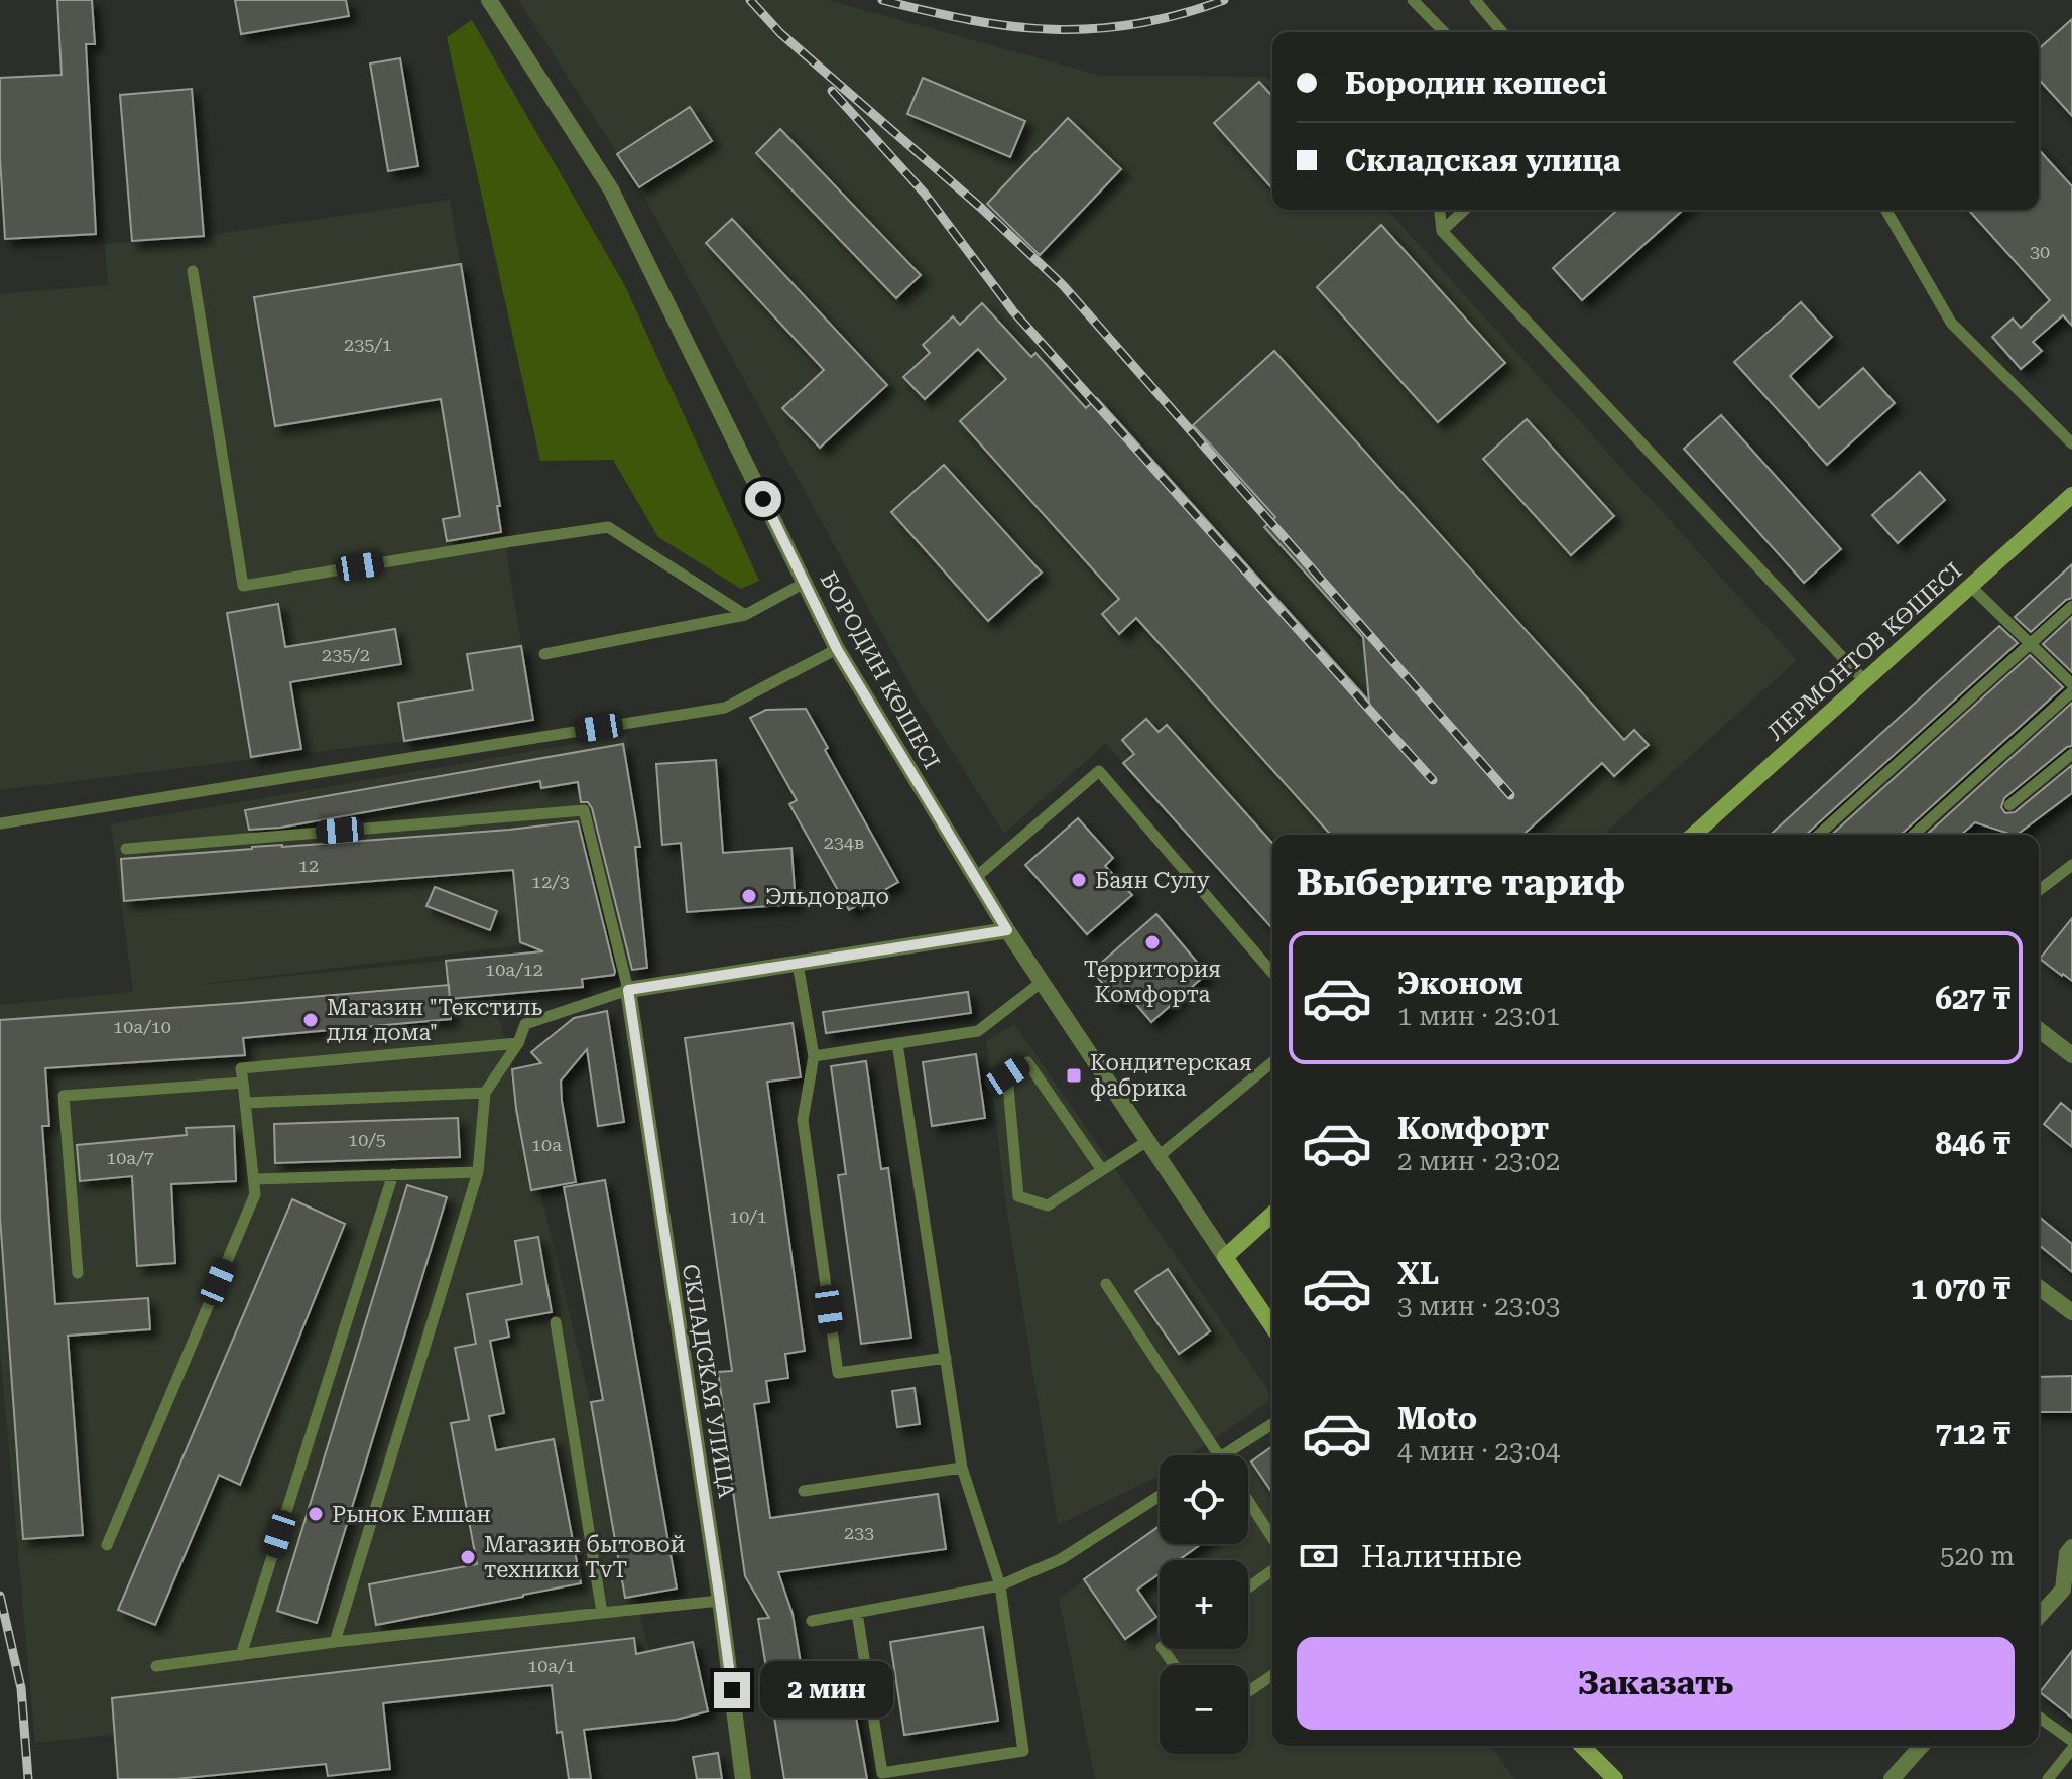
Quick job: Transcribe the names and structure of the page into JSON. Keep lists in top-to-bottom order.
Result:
{
  "streets": {
    "street": ["ЛЕРМОНТОВ КӨШЕСІ", "БОРОДИН КӨШЕСІ", "СКЛАДСКАЯ УЛИЦА"]
  },
  "places": {
    "other": [
      "Баян Сулу",
      "Эльдорадо",
      "Территория Комфорта",
      "Магазин \"Текстиль для дома\"",
      "Рынок Емшан",
      "Магазин бытовой техники TvT"
    ],
    "transit": ["Кондитерская фабрика"]
  },
  "house_numbers": [
    "30",
    "235/1",
    "235/2",
    "234в",
    "12",
    "12/3",
    "10а/12",
    "10а/10",
    "10/5",
    "10а",
    "10а/7",
    "10/1",
    "233",
    "10а/1"
  ],
  "page": {
    "banner": ["Бородин көшесі", "Складская улица"],
    "heading": "Выберите тариф",
    "list": [
      {
        "name": "Эконом",
        "note": "1 мин · 23:01",
        "value": "627 ₸"
      },
      {
        "name": "Комфорт",
        "note": "2 мин · 23:02",
        "value": "846 ₸"
      },
      {
        "name": "XL",
        "note": "3 мин · 23:03",
        "value": "1 070 ₸"
      },
      {
        "name": "Moto",
        "note": "4 мин · 23:04",
        "value": "712 ₸"
      }
    ],
    "map_buttons": ["+", "−"],
    "pay": ["Наличные", "520 m"],
    "buttons": "Заказать",
    "bubble": "2 мин"
  }
}
